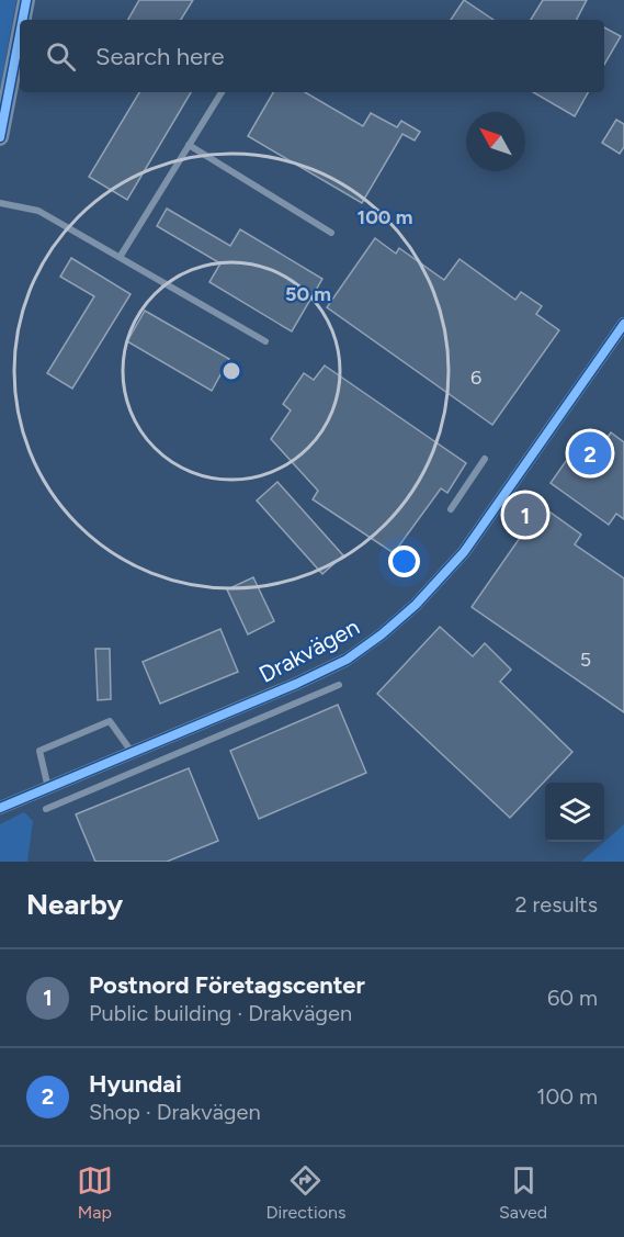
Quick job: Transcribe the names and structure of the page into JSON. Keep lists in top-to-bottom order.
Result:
{
  "streets": {
    "street": ["Drakvägen"]
  },
  "house_numbers": ["6", "5"],
  "north": "top left",
  "page": {
    "search": "Search here",
    "pins": ["2", "1"],
    "heading": ["Nearby", "2 results"],
    "list": [
      {
        "mark": "1",
        "name": "Postnord Företagscenter",
        "note": "Public building · Drakvägen",
        "value": "60 m"
      },
      {
        "mark": "2",
        "name": "Hyundai",
        "note": "Shop · Drakvägen",
        "value": "100 m"
      }
    ],
    "nav": ["Map", "Directions", "Saved"]
  },
  "rings": ["100 m", "50 m"]
}
